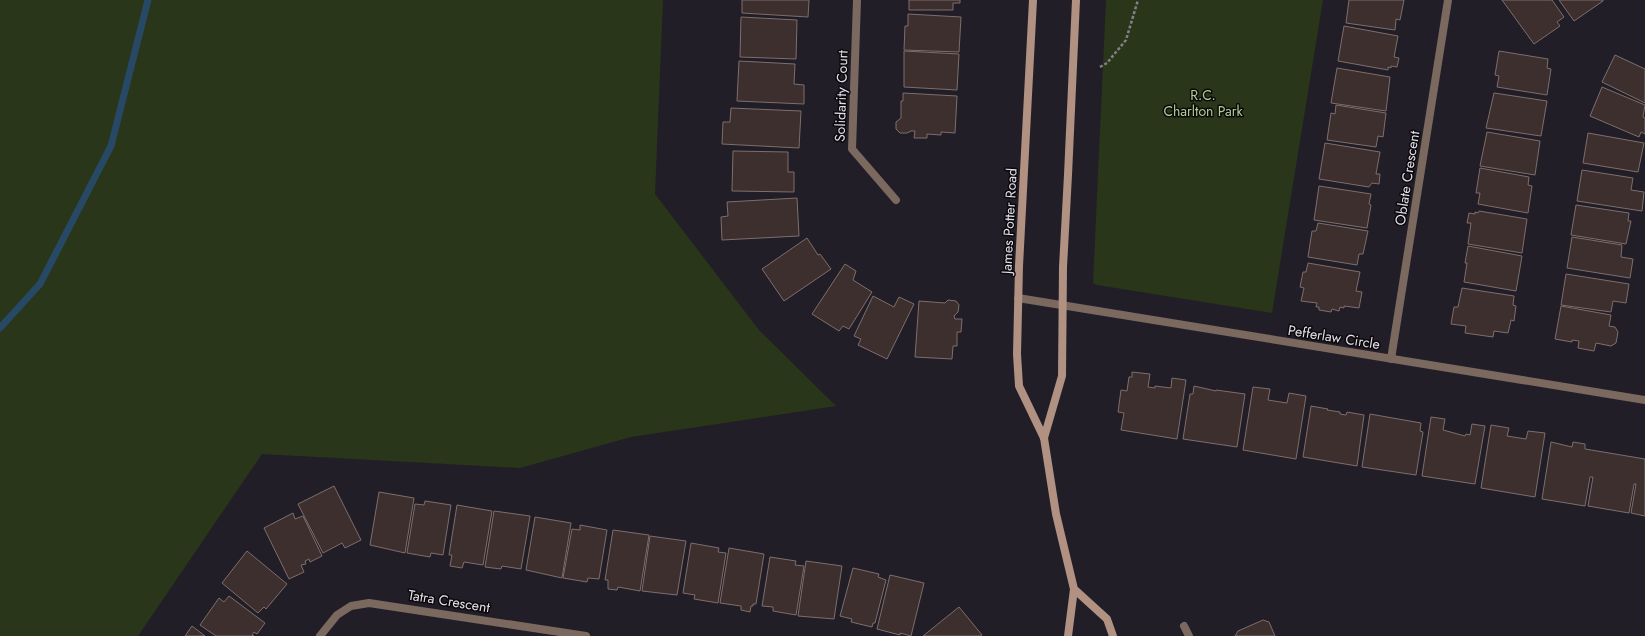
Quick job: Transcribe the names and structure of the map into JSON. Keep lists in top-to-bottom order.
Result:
{
  "streets": {
    "main road": ["James Potter Road"],
    "street": [
      "Solidarity Court",
      "Oblate Crescent",
      "Pefferlaw Circle",
      "Tatra Crescent"
    ]
  },
  "crossings": [
    ["Oblate Crescent", "Pefferlaw Circle"],
    ["James Potter Road", "Pefferlaw Circle"]
  ],
  "parks": ["R.C. Charlton Park"]
}
